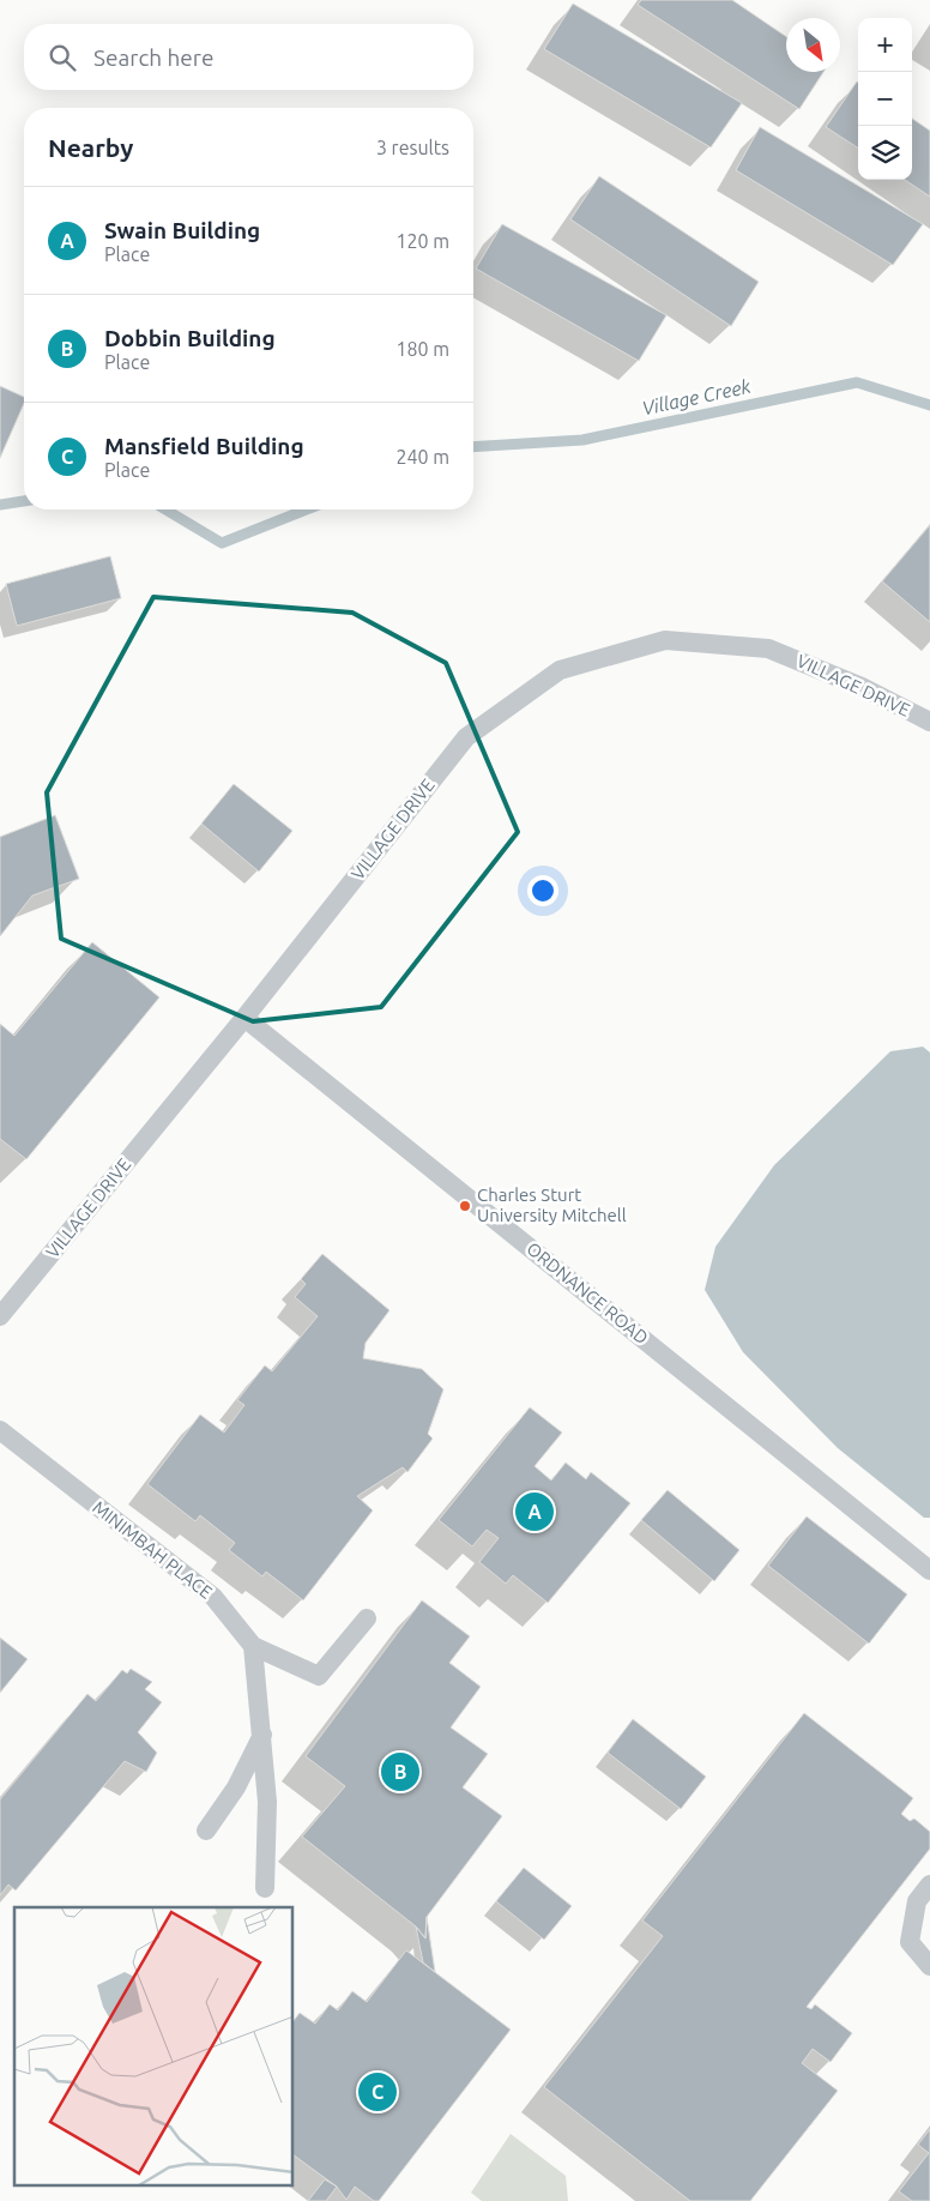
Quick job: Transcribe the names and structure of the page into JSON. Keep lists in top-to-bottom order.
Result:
{
  "streets": {
    "lane": ["VILLAGE DRIVE", "ORDNANCE ROAD", "MINIMBAH PLACE"]
  },
  "crossings": [
    ["VILLAGE DRIVE", "ORDNANCE ROAD"]
  ],
  "water": ["Village Creek"],
  "places": ["Charles Sturt University Mitchell"],
  "north": "bottom right",
  "page": {
    "map_buttons": ["+", "−"],
    "search": "Search here",
    "heading": ["Nearby", "3 results"],
    "list": [
      {
        "mark": "A",
        "name": "Swain Building",
        "note": "Place",
        "value": "120 m"
      },
      {
        "mark": "B",
        "name": "Dobbin Building",
        "note": "Place",
        "value": "180 m"
      },
      {
        "mark": "C",
        "name": "Mansfield Building",
        "note": "Place",
        "value": "240 m"
      }
    ],
    "pins": ["A", "B", "C"]
  }
}
